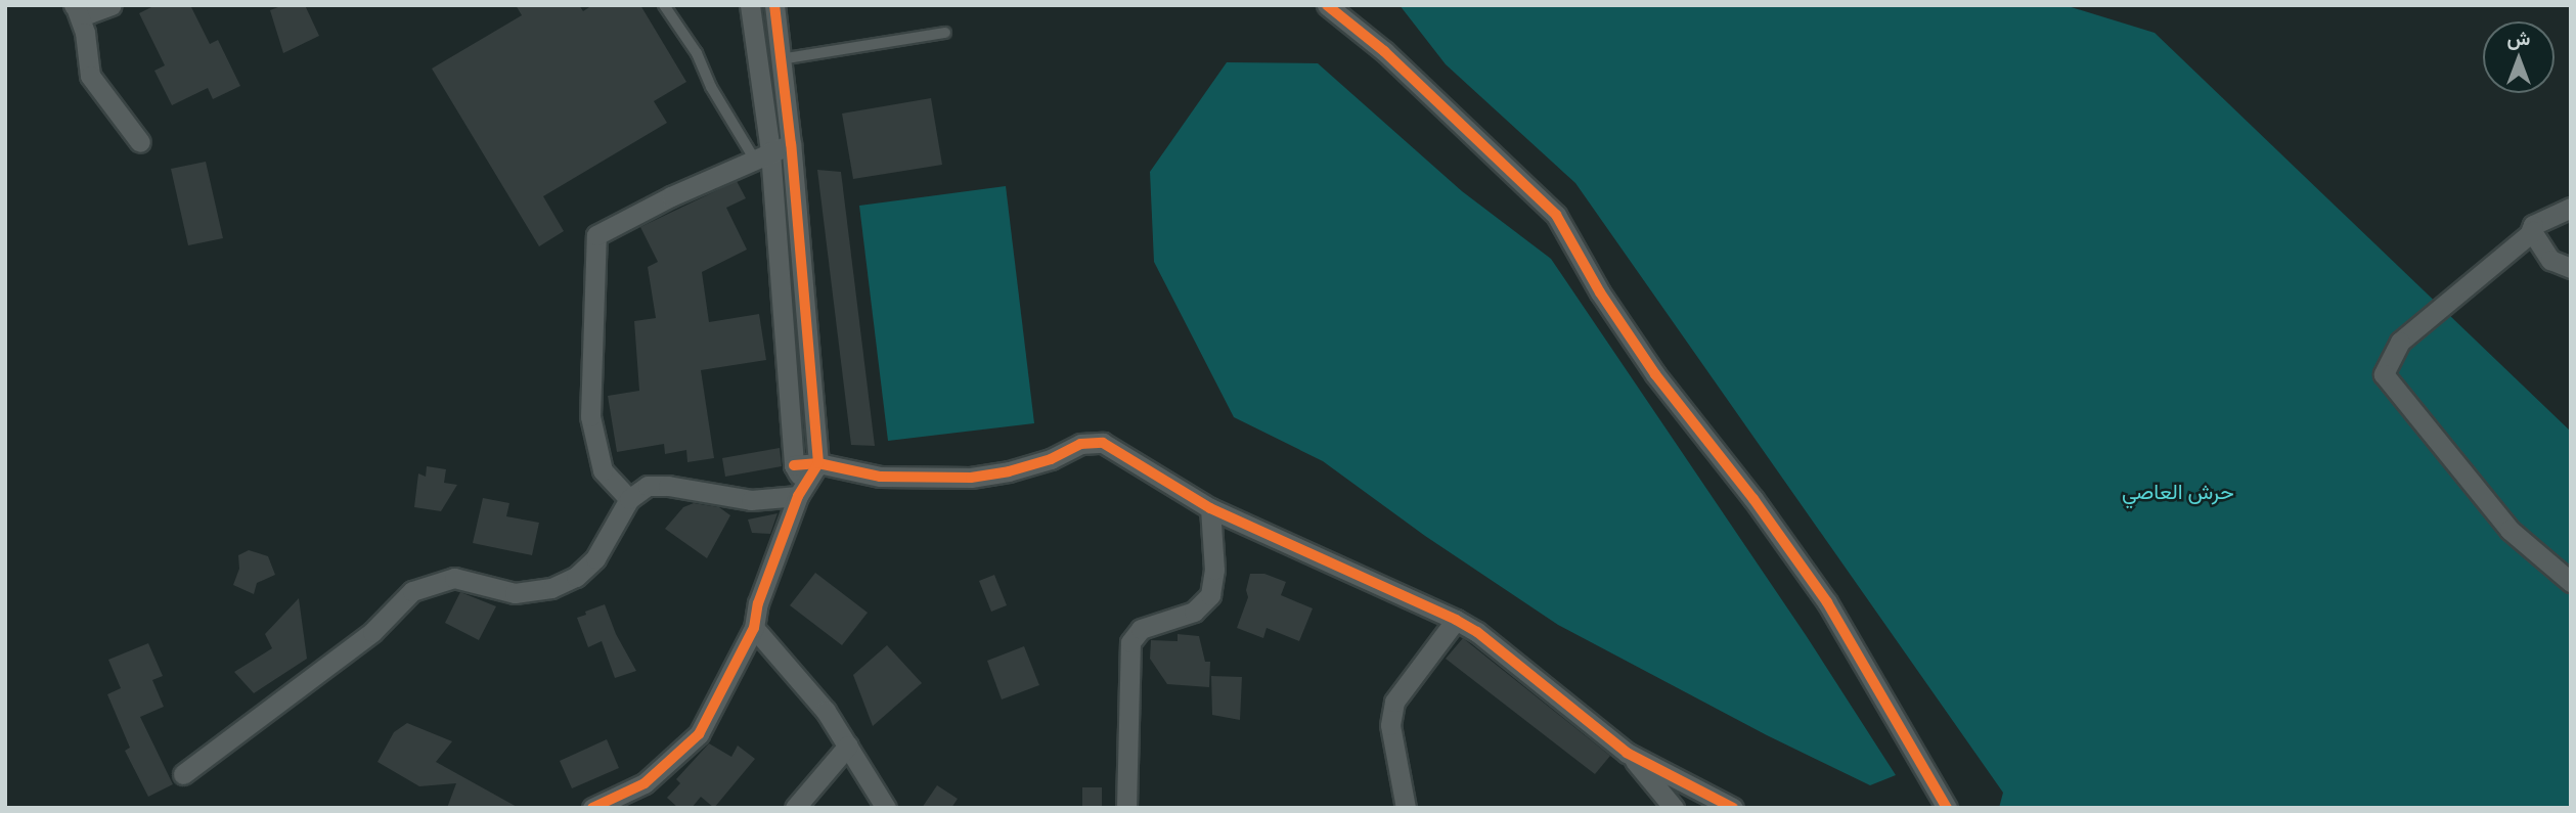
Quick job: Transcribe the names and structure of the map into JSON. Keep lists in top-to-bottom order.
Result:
{
  "parks": ["حرش العاصي"],
  "north": "top"
}
